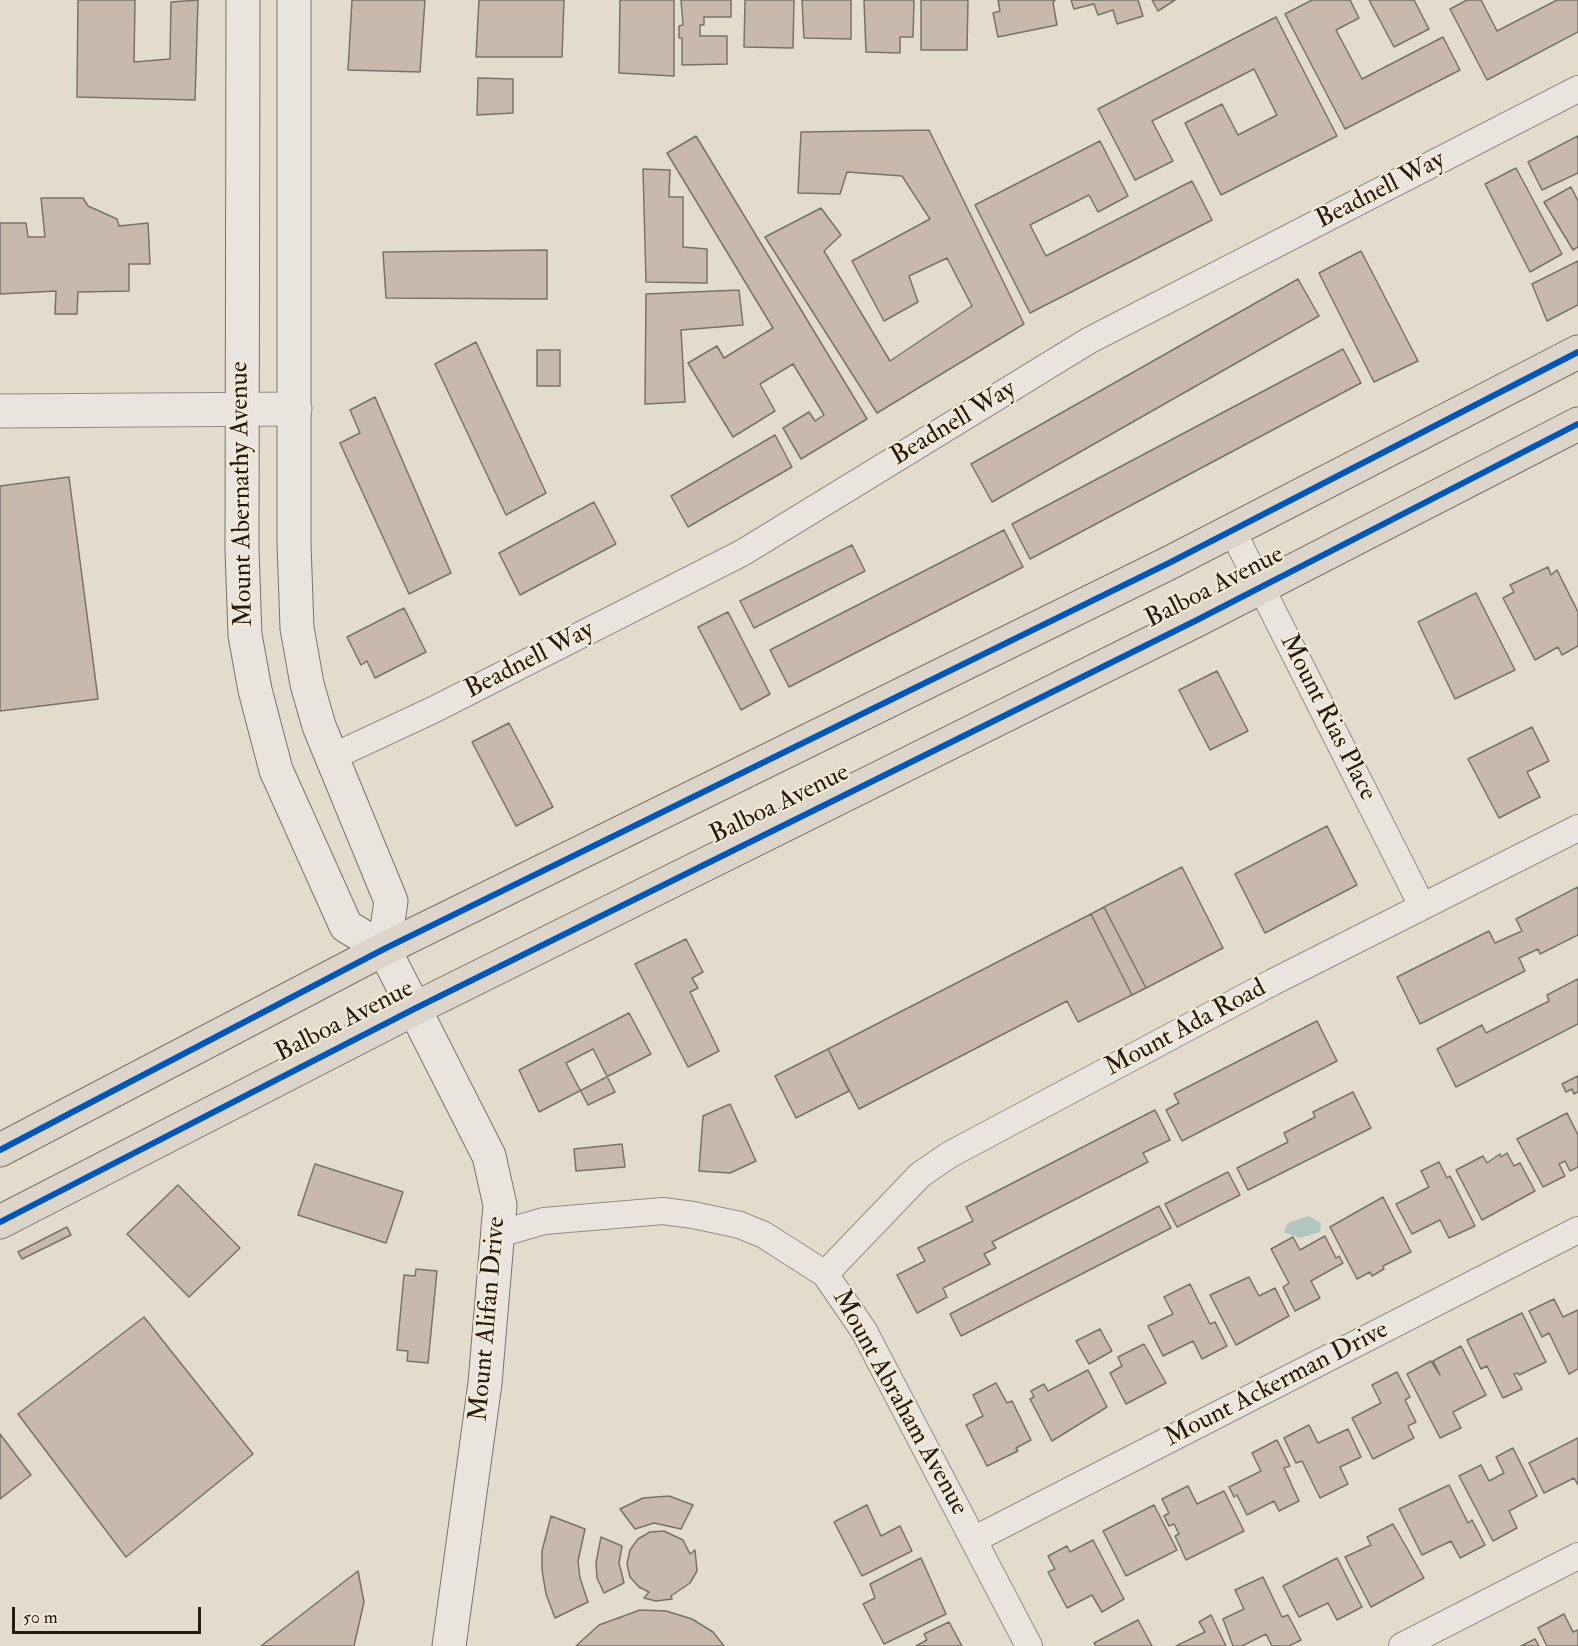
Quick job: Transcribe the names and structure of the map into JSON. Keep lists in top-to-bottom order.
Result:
{
  "streets": {
    "main road": ["Mount Abernathy Avenue", "Balboa Avenue", "Mount Alifan Drive"],
    "street": [
      "Beadnell Way",
      "Mount Rias Place",
      "Mount Ada Road",
      "Mount Ackerman Drive",
      "Mount Abraham Avenue"
    ]
  },
  "crossings": [
    ["Beadnell Way", "Mount Abernathy Avenue"],
    ["Mount Abernathy Avenue", "Balboa Avenue"],
    ["Balboa Avenue", "Mount Rias Place"],
    ["Balboa Avenue", "Mount Alifan Drive"],
    ["Mount Rias Place", "Mount Ada Road"],
    ["Mount Ada Road", "Mount Abraham Avenue"],
    ["Mount Alifan Drive", "Mount Abraham Avenue"],
    ["Mount Ackerman Drive", "Mount Abraham Avenue"]
  ],
  "scale_bar": "50 m"
}
